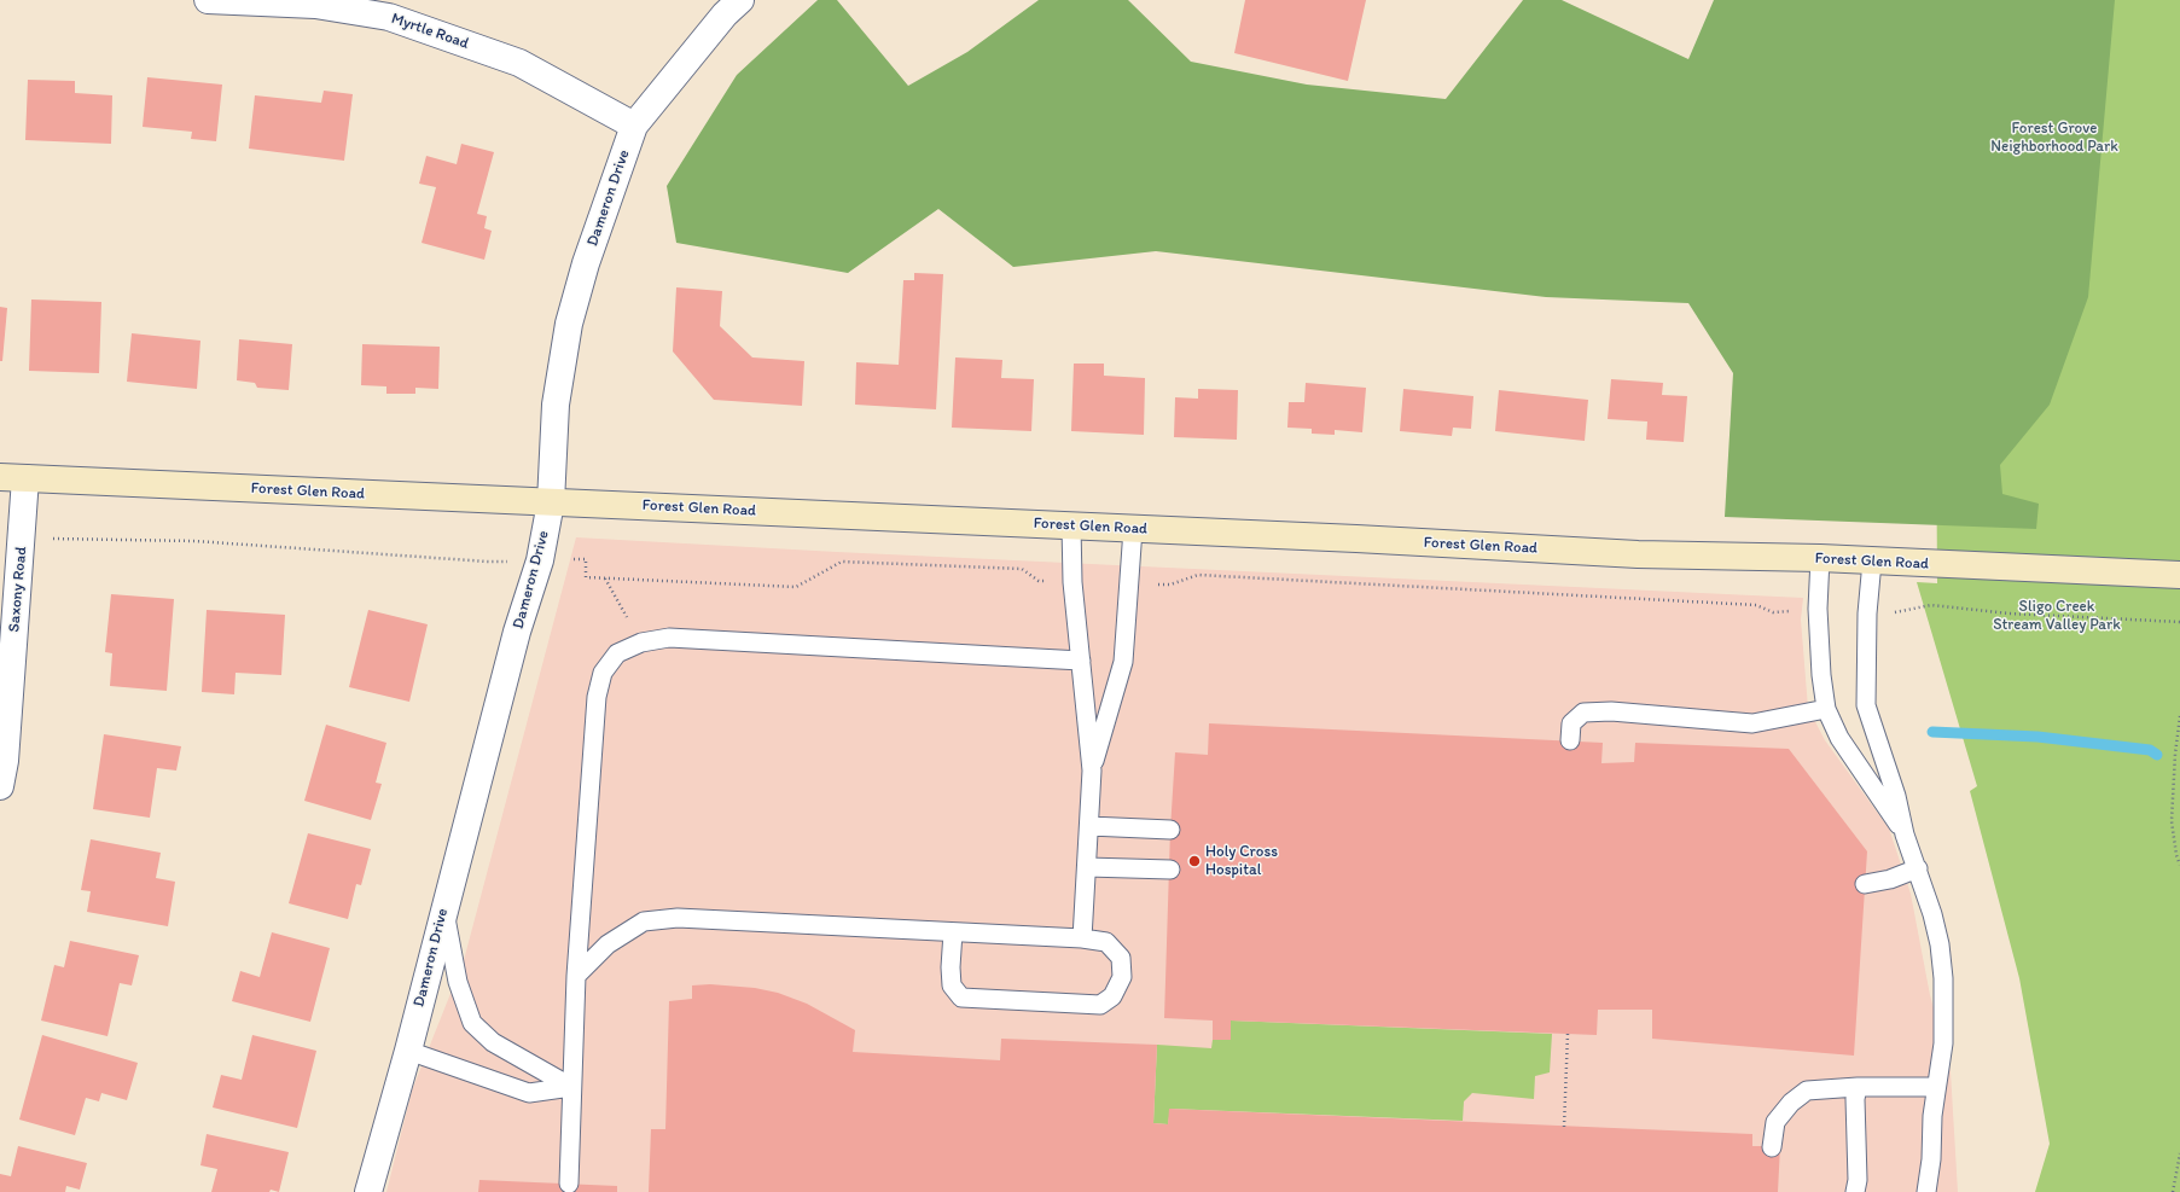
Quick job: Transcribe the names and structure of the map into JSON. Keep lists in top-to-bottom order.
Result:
{
  "streets": {
    "street": [
      "Myrtle Road",
      "Dameron Drive",
      "Forest Glen Road",
      "Saxony Road"
    ]
  },
  "crossings": [
    ["Myrtle Road", "Dameron Drive"],
    ["Dameron Drive", "Forest Glen Road"],
    ["Forest Glen Road", "Saxony Road"]
  ],
  "parks": ["Forest Grove Neighborhood Park", "Sligo Creek Stream Valley Park"],
  "places": ["Holy Cross Hospital"]
}
